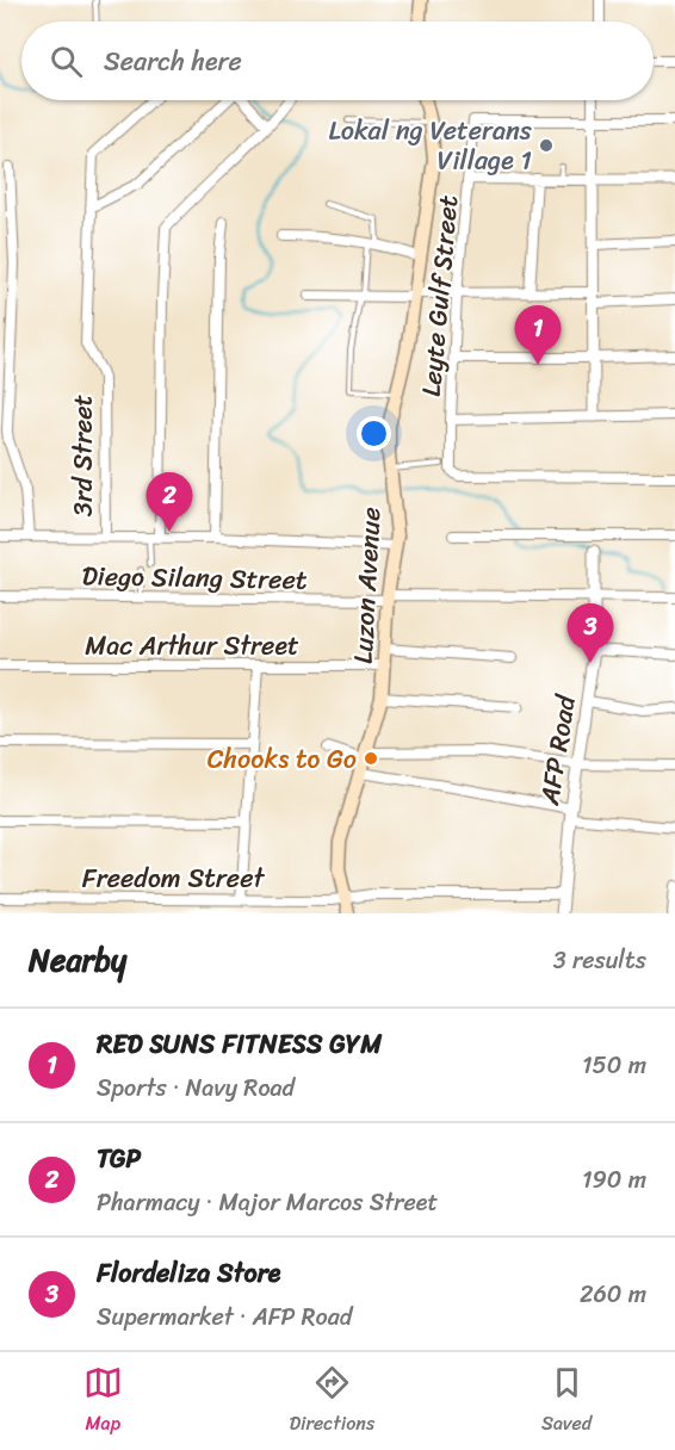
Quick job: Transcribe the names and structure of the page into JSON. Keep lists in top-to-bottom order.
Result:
{
  "streets": {
    "main road": ["Luzon Avenue"],
    "street": [
      "Leyte Gulf Street",
      "3rd Street",
      "Diego Silang Street",
      "Mac Arthur Street",
      "AFP Road",
      "Freedom Street"
    ]
  },
  "crossings": [
    ["Diego Silang Street", "Luzon Avenue"],
    ["Diego Silang Street", "AFP Road"],
    ["Luzon Avenue", "Mac Arthur Street"],
    ["Luzon Avenue", "Freedom Street"],
    ["AFP Road", "Freedom Street"]
  ],
  "places": ["Lokal ng Veterans Village 1", "Chooks to Go"],
  "page": {
    "search": "Search here",
    "pins": ["1", "2", "3"],
    "heading": ["Nearby", "3 results"],
    "list": [
      {
        "mark": "1",
        "name": "RED SUNS FITNESS GYM",
        "note": "Sports · Navy Road",
        "value": "150 m"
      },
      {
        "mark": "2",
        "name": "TGP",
        "note": "Pharmacy · Major Marcos Street",
        "value": "190 m"
      },
      {
        "mark": "3",
        "name": "Flordeliza Store",
        "note": "Supermarket · AFP Road",
        "value": "260 m"
      }
    ],
    "nav": ["Map", "Directions", "Saved"]
  }
}
